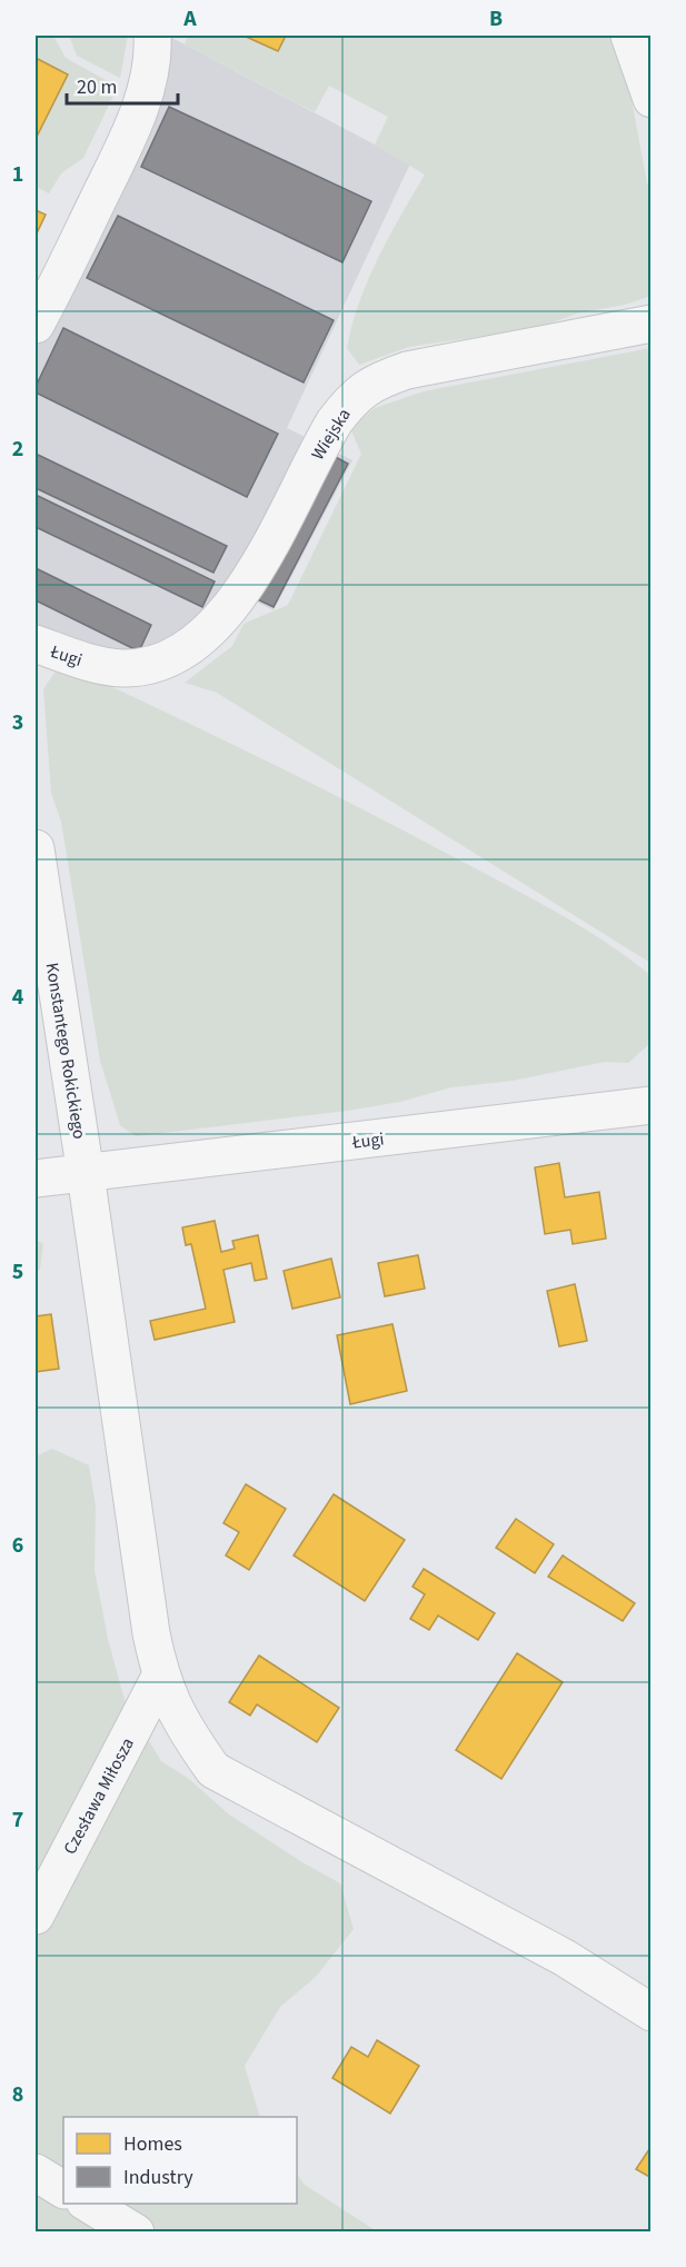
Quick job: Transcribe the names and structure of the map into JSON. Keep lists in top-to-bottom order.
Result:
{
  "streets": {
    "street": [
      "Wiejska",
      "Ługi",
      "Konstantego Rokickiego",
      "Czesława Miłosza"
    ]
  },
  "crossings": [
    ["Wiejska", "Ługi"],
    ["Ługi", "Konstantego Rokickiego"],
    ["Konstantego Rokickiego", "Czesława Miłosza"]
  ],
  "legend": ["Homes", "Industry"],
  "scale_bar": "20 m",
  "grid": {
    "columns": ["A", "B"],
    "rows": [
      "1",
      "2",
      "3",
      "4",
      "5",
      "6",
      "7",
      "8"
    ]
  }
}
